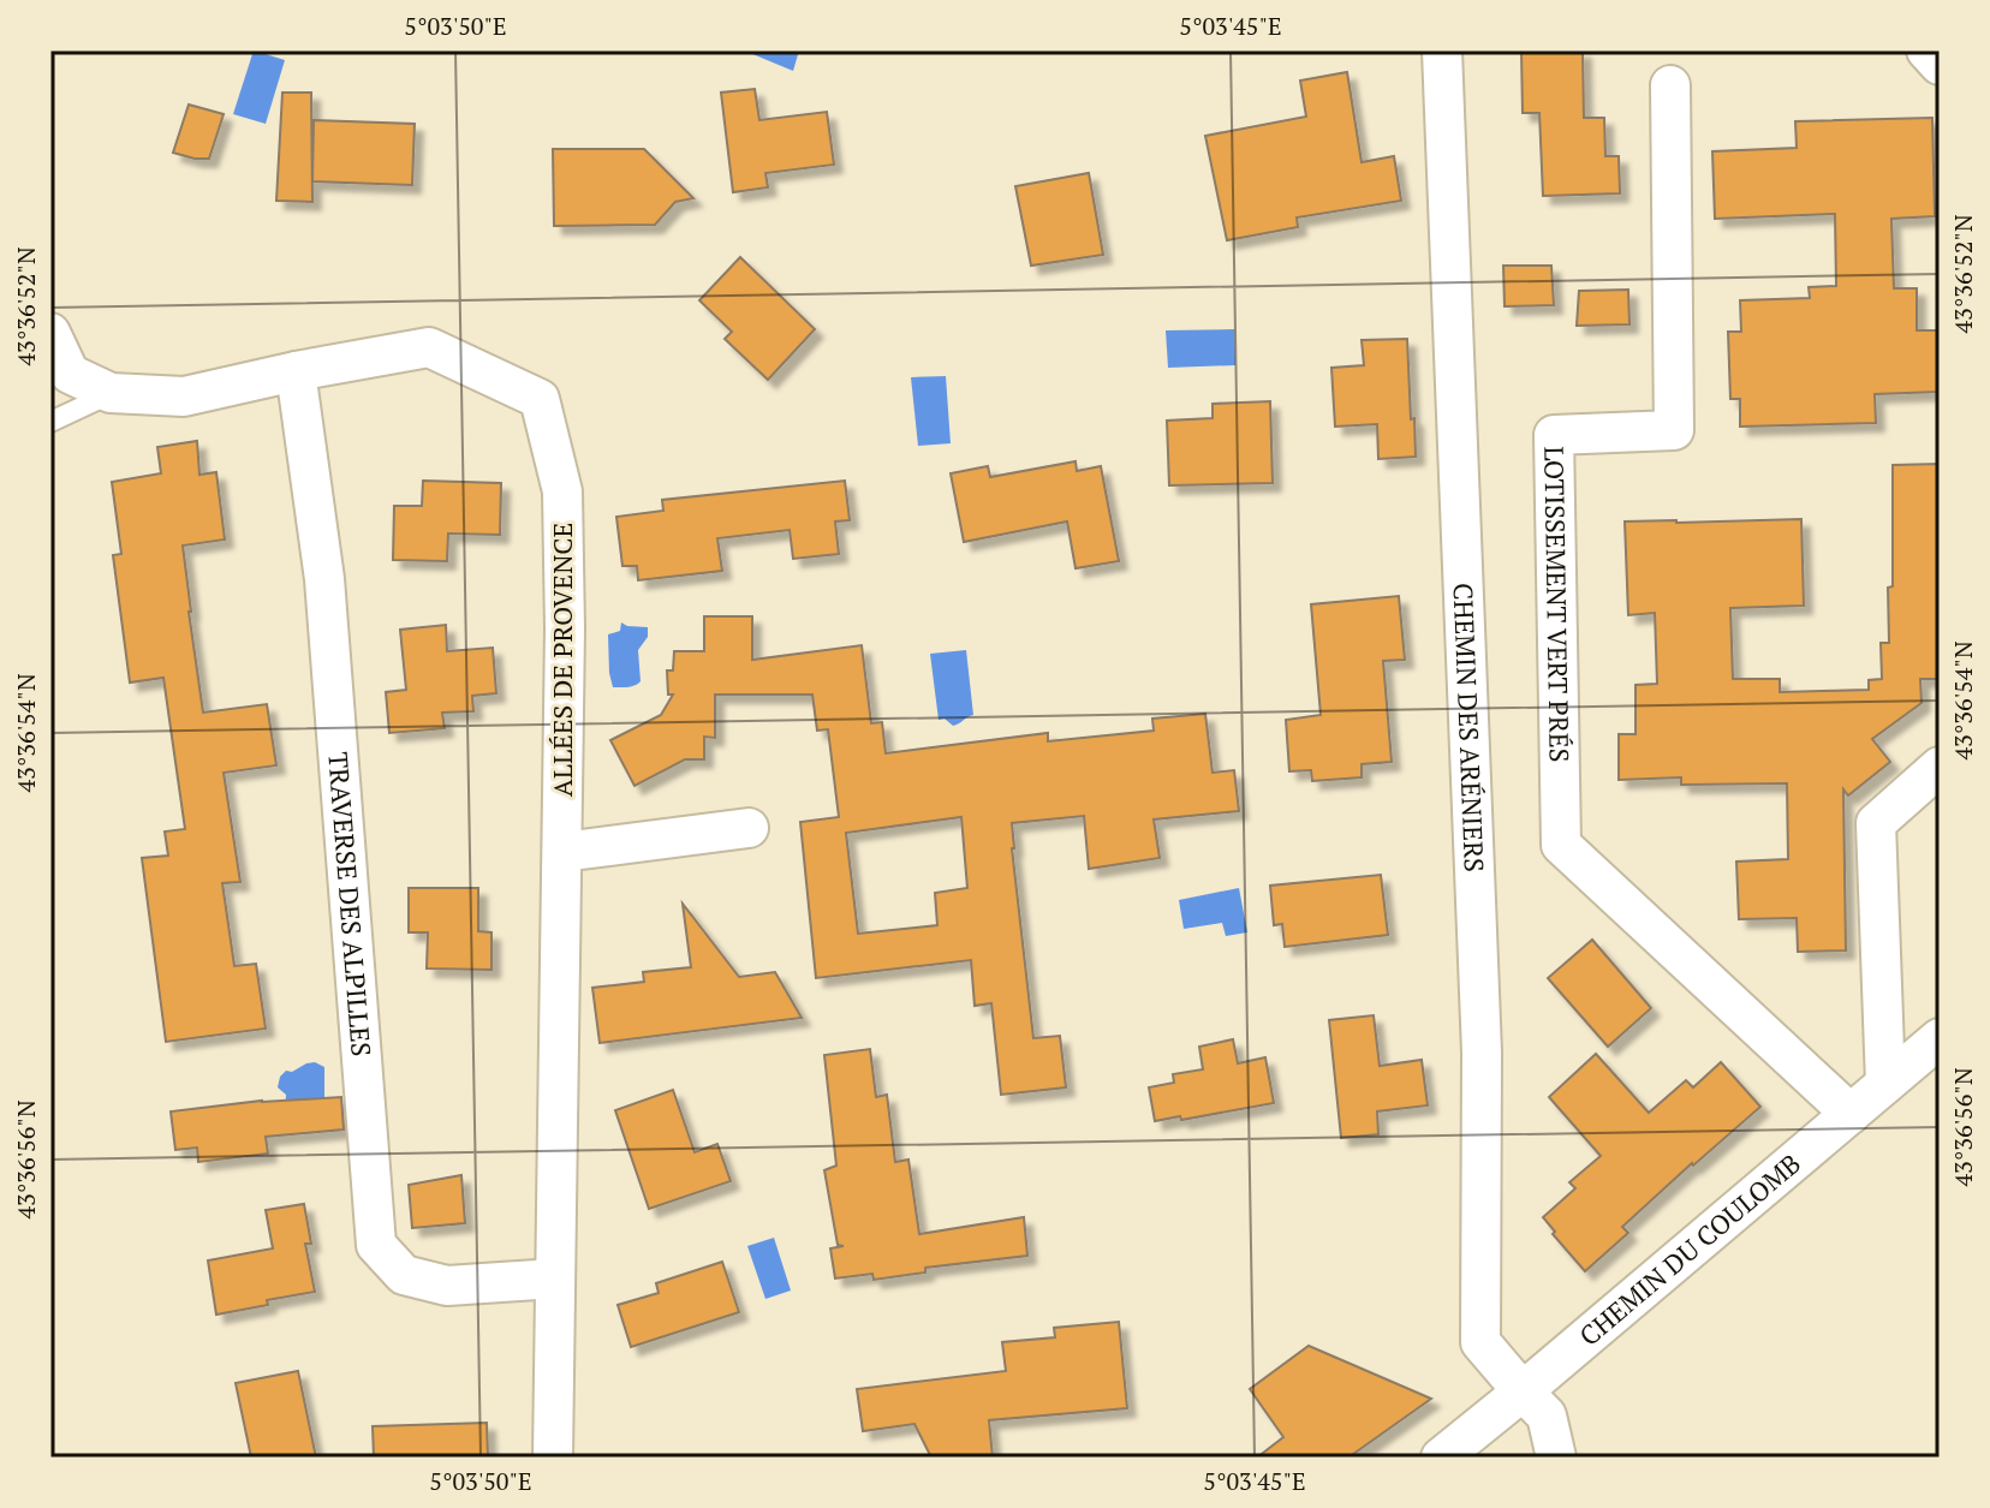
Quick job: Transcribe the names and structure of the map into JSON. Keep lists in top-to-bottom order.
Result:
{
  "streets": {
    "street": [
      "LOTISSEMENT VERT PRÉS",
      "ALLÉES DE PROVENCE",
      "CHEMIN DES ARÉNIERS",
      "TRAVERSE DES ALPILLES",
      "CHEMIN DU COULOMB"
    ]
  },
  "crossings": [
    ["LOTISSEMENT VERT PRÉS", "CHEMIN DU COULOMB"],
    ["ALLÉES DE PROVENCE", "TRAVERSE DES ALPILLES"],
    ["CHEMIN DES ARÉNIERS", "CHEMIN DU COULOMB"]
  ],
  "coordinates": [
    "5°03'50\"E",
    "5°03'45\"E",
    "43°36'52\"N",
    "43°36'54\"N",
    "43°36'56\"N"
  ]
}
